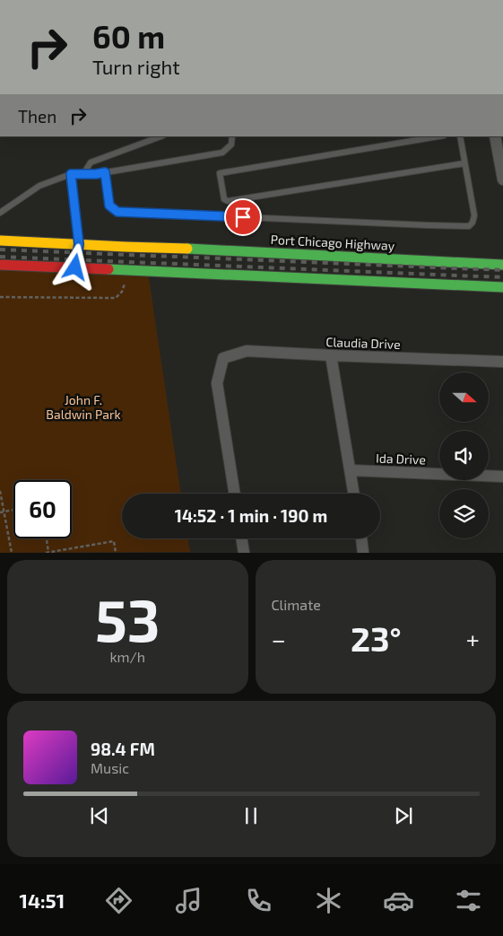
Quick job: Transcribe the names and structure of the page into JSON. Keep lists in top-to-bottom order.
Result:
{
  "streets": {
    "main road": ["Port Chicago Highway"],
    "street": ["Claudia Drive", "Ida Drive"]
  },
  "parks": ["John F. Baldwin Park"],
  "north": "right",
  "page": {
    "turn": ["60 m", "Turn right"],
    "then": "Then",
    "limit": "60",
    "trip": "14:52 · 1 min · 190 m",
    "tile": [
      ["53", "km/h"],
      "Climate"
    ],
    "heat": ["−", "23°", "+"],
    "song": ["98.4 FM", "Music"],
    "tabs": "14:51"
  }
}
